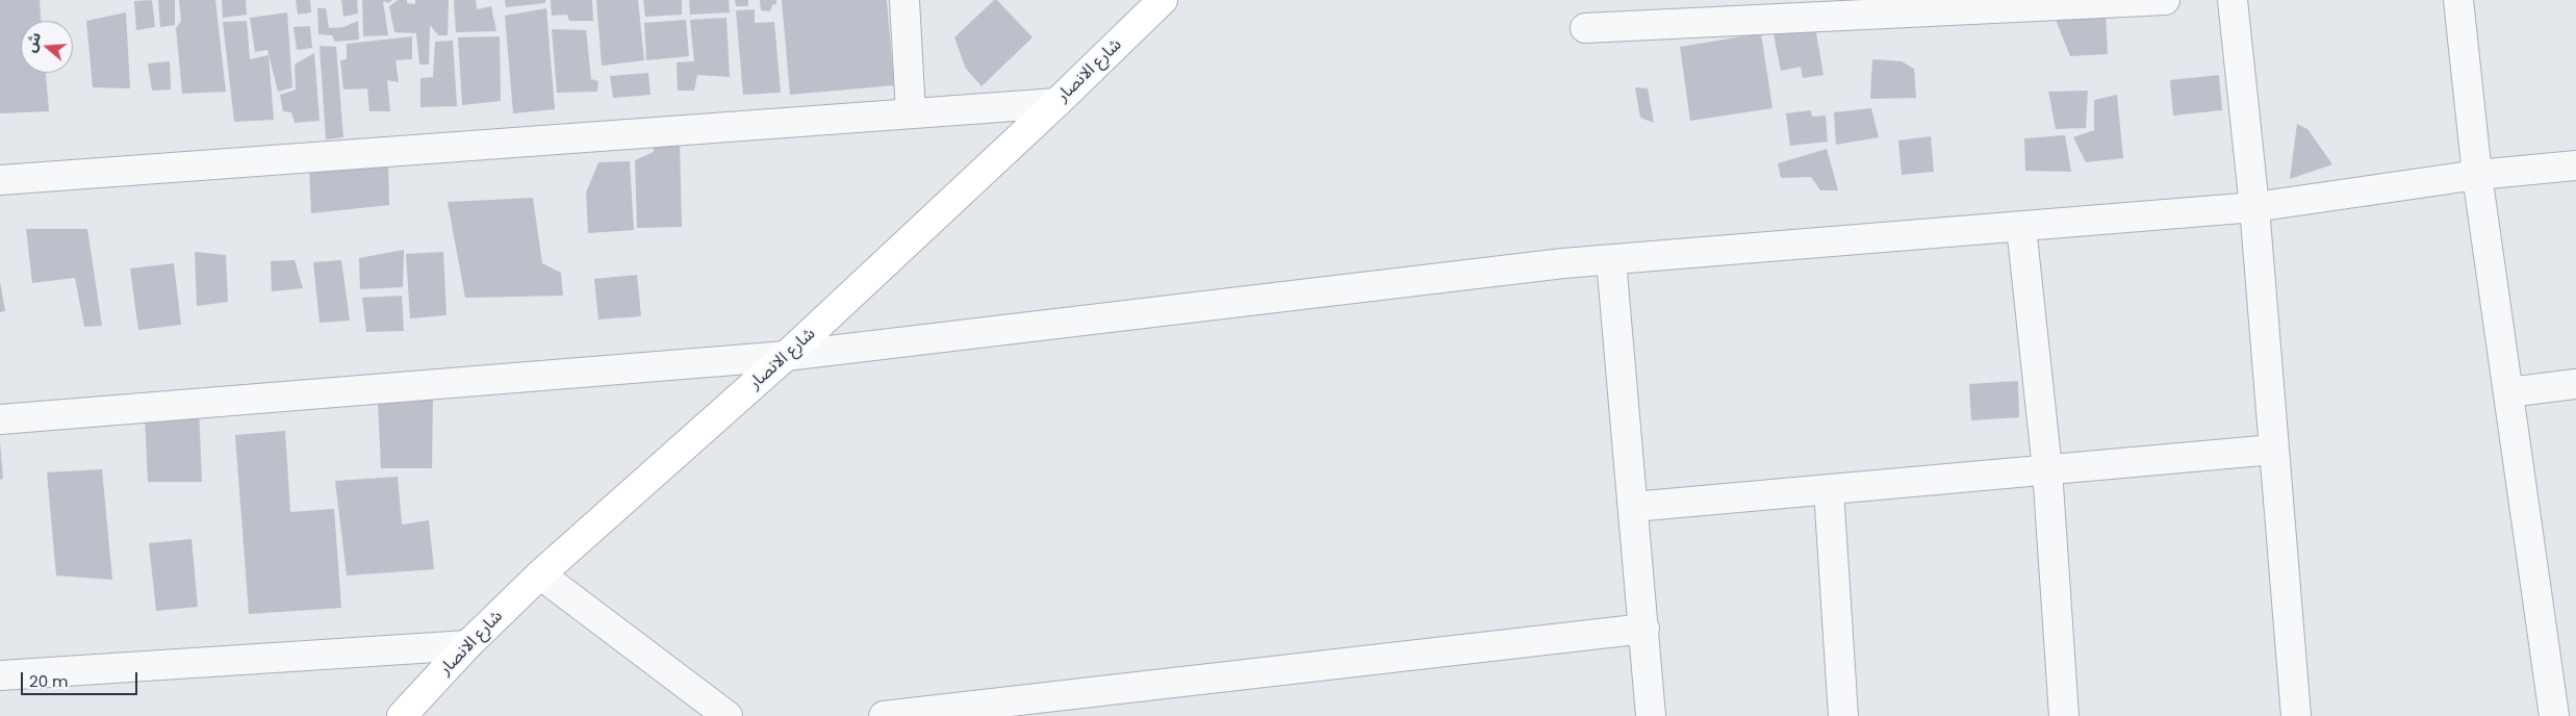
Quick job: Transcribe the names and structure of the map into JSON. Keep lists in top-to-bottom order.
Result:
{
  "streets": {
    "street": ["شارع الانصار"]
  },
  "scale_bar": "20 m",
  "north": "left"
}
